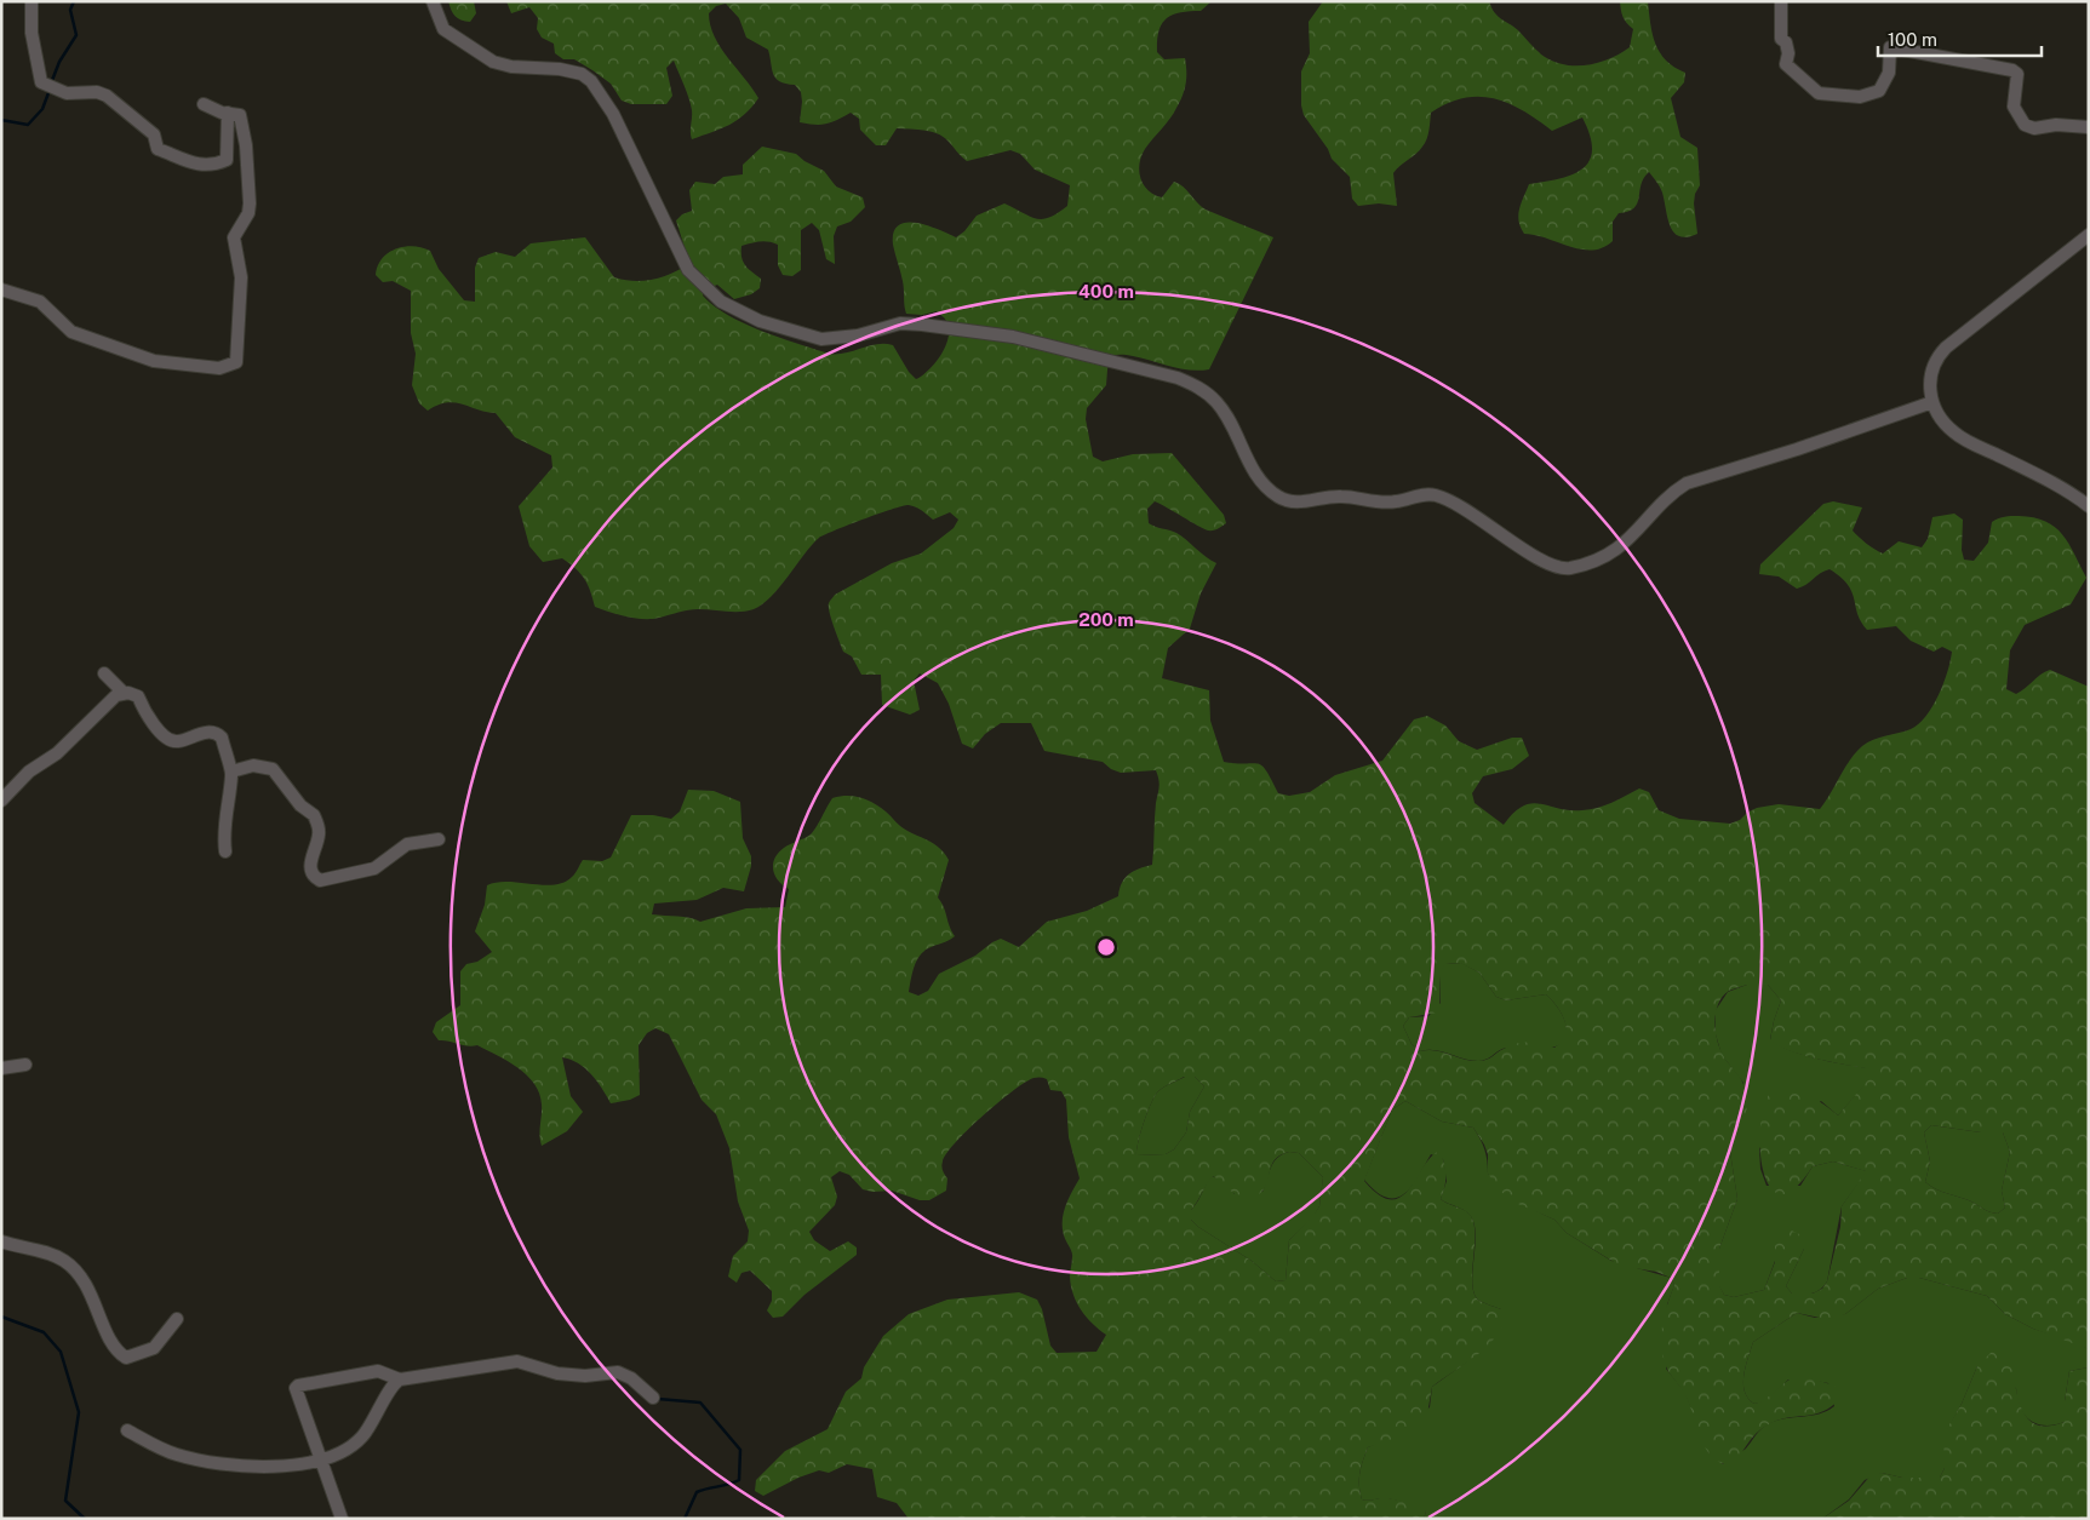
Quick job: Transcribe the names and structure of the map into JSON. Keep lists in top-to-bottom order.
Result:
{
  "scale_bar": "100 m",
  "rings": ["400 m", "200 m"]
}
